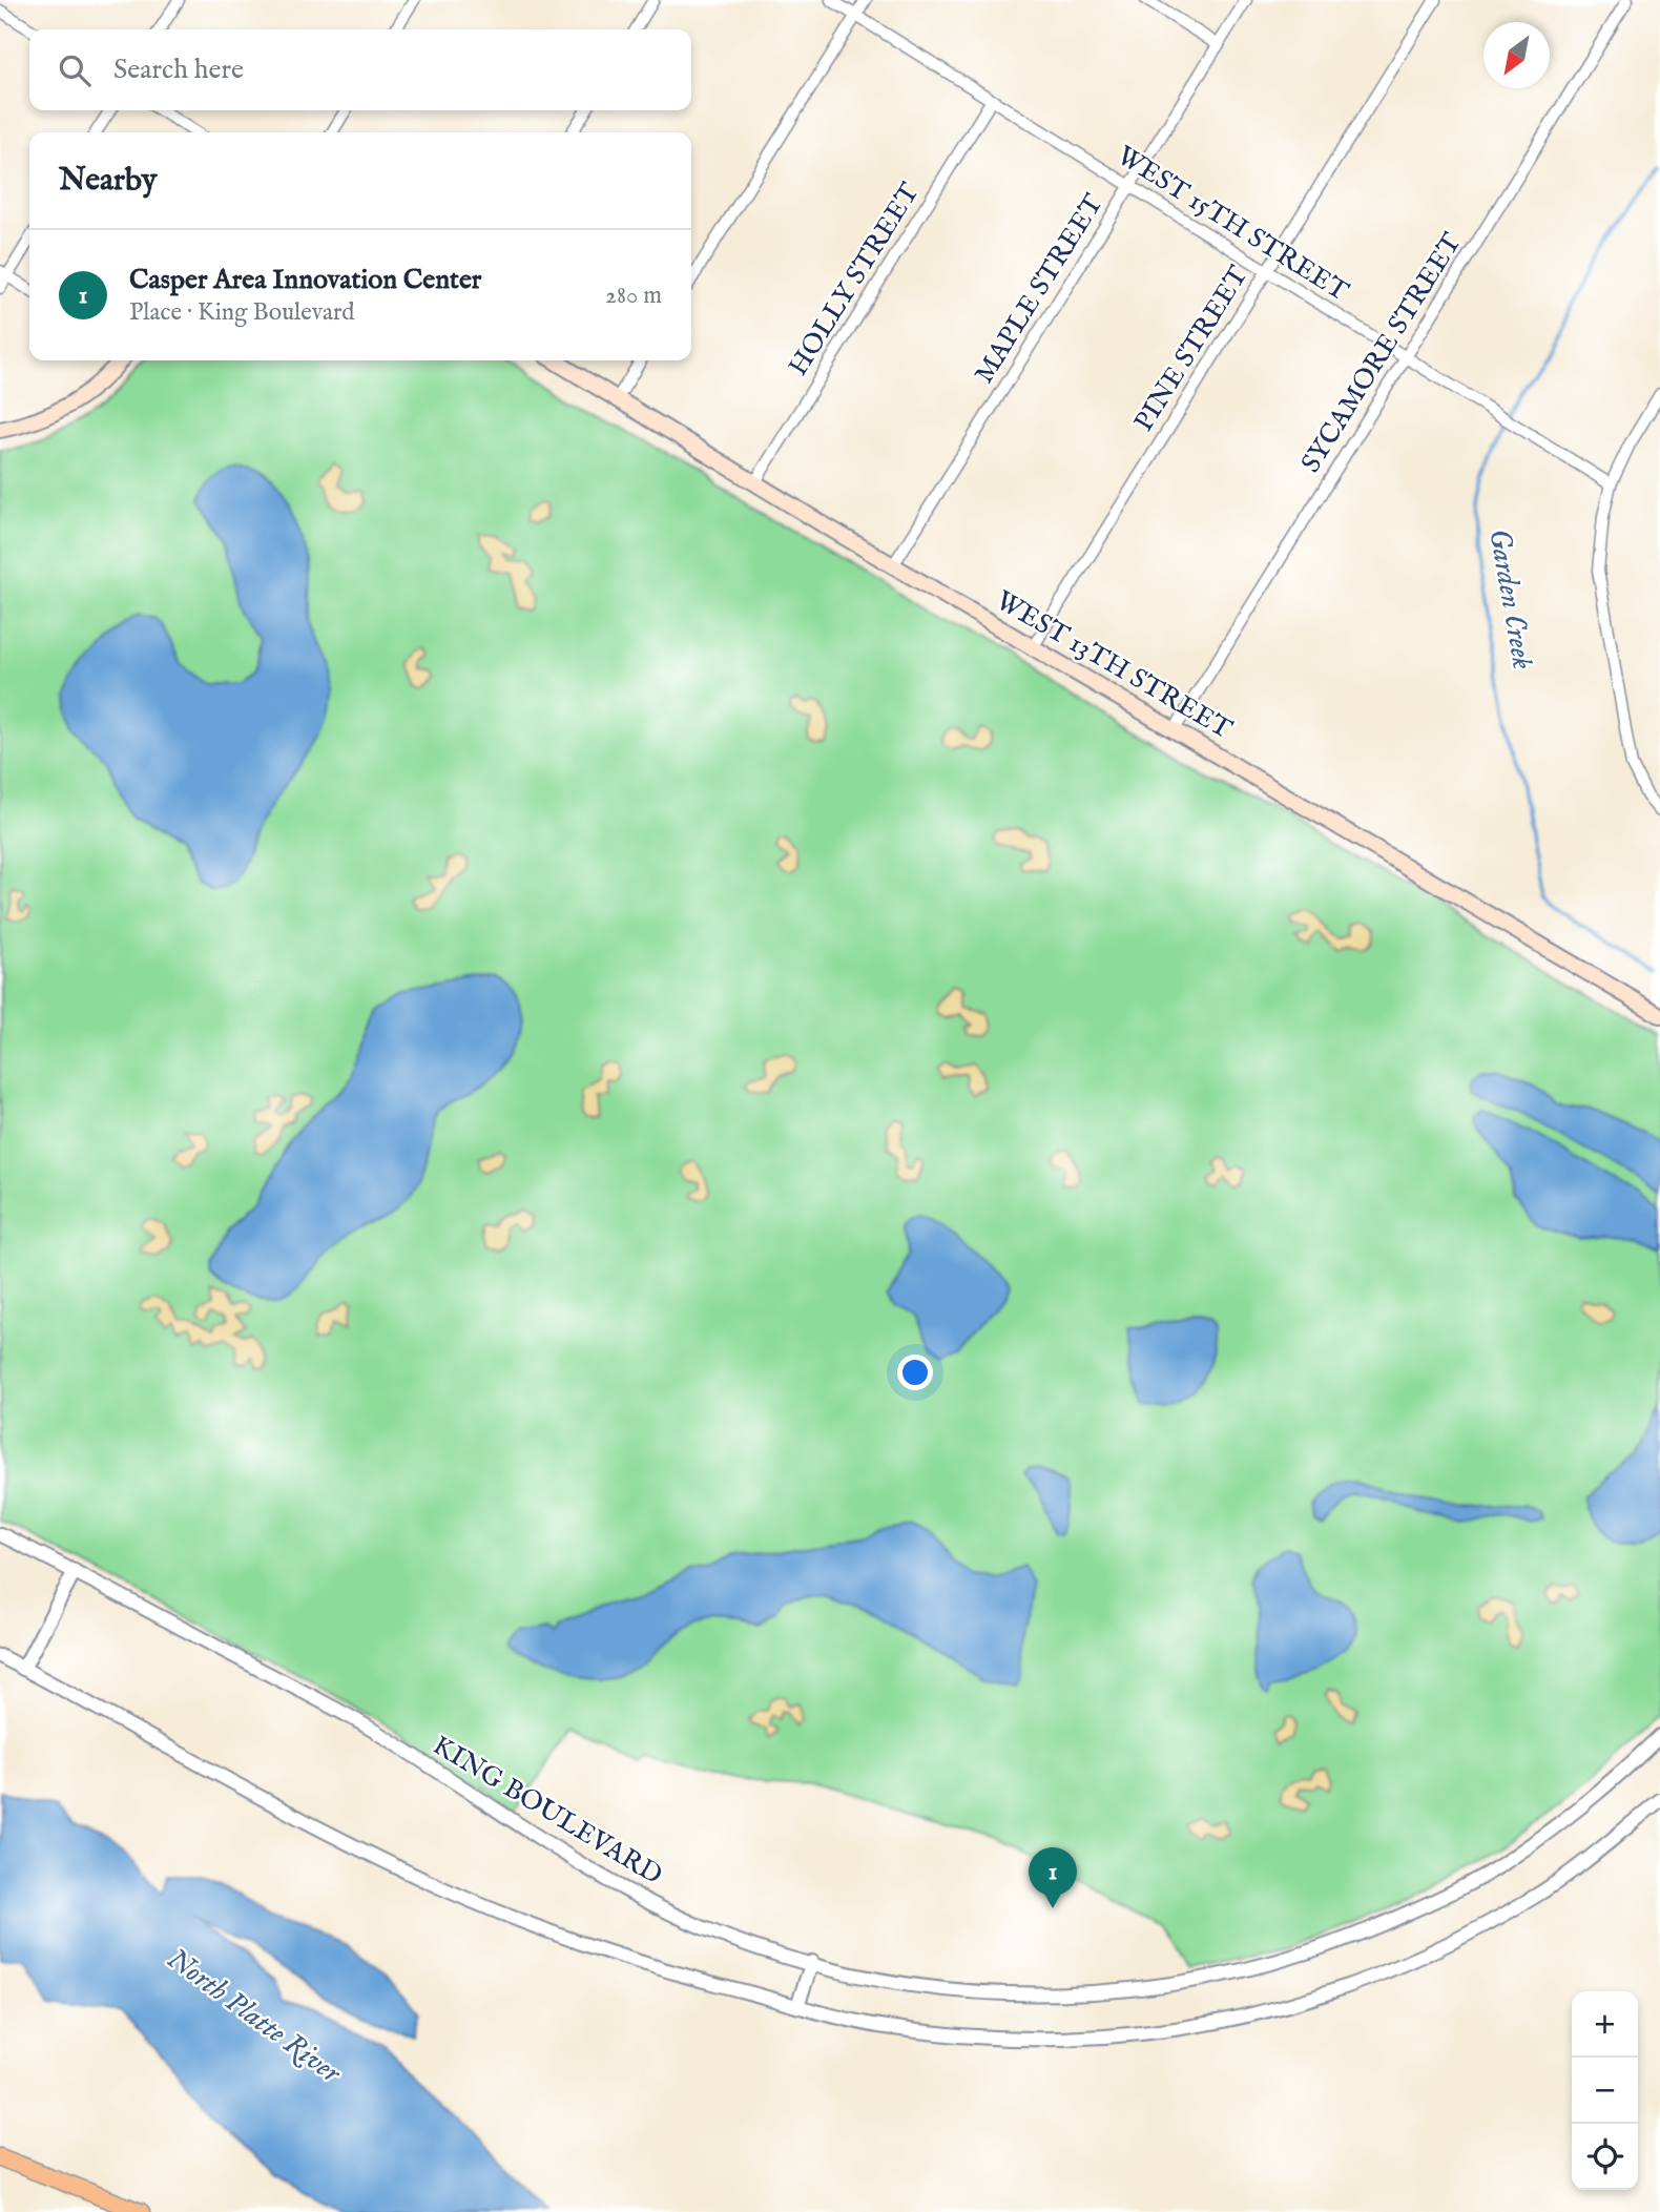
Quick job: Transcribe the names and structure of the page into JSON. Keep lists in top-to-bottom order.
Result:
{
  "streets": {
    "main road": ["WEST 13TH STREET"],
    "street": [
      "WEST 15TH STREET",
      "HOLLY STREET",
      "MAPLE STREET",
      "PINE STREET",
      "SYCAMORE STREET",
      "KING BOULEVARD"
    ]
  },
  "crossings": [
    ["WEST 15TH STREET", "HOLLY STREET"],
    ["WEST 15TH STREET", "MAPLE STREET"],
    ["WEST 15TH STREET", "PINE STREET"],
    ["WEST 15TH STREET", "SYCAMORE STREET"],
    ["HOLLY STREET", "WEST 13TH STREET"],
    ["MAPLE STREET", "WEST 13TH STREET"],
    ["PINE STREET", "WEST 13TH STREET"],
    ["SYCAMORE STREET", "WEST 13TH STREET"]
  ],
  "water": ["Garden Creek", "North Platte River"],
  "north": "bottom left",
  "page": {
    "search": "Search here",
    "heading": "Nearby",
    "list": [
      {
        "mark": "1",
        "name": "Casper Area Innovation Center",
        "note": "Place · King Boulevard",
        "value": "280 m"
      }
    ],
    "pins": "1",
    "map_buttons": ["+", "−"]
  }
}
